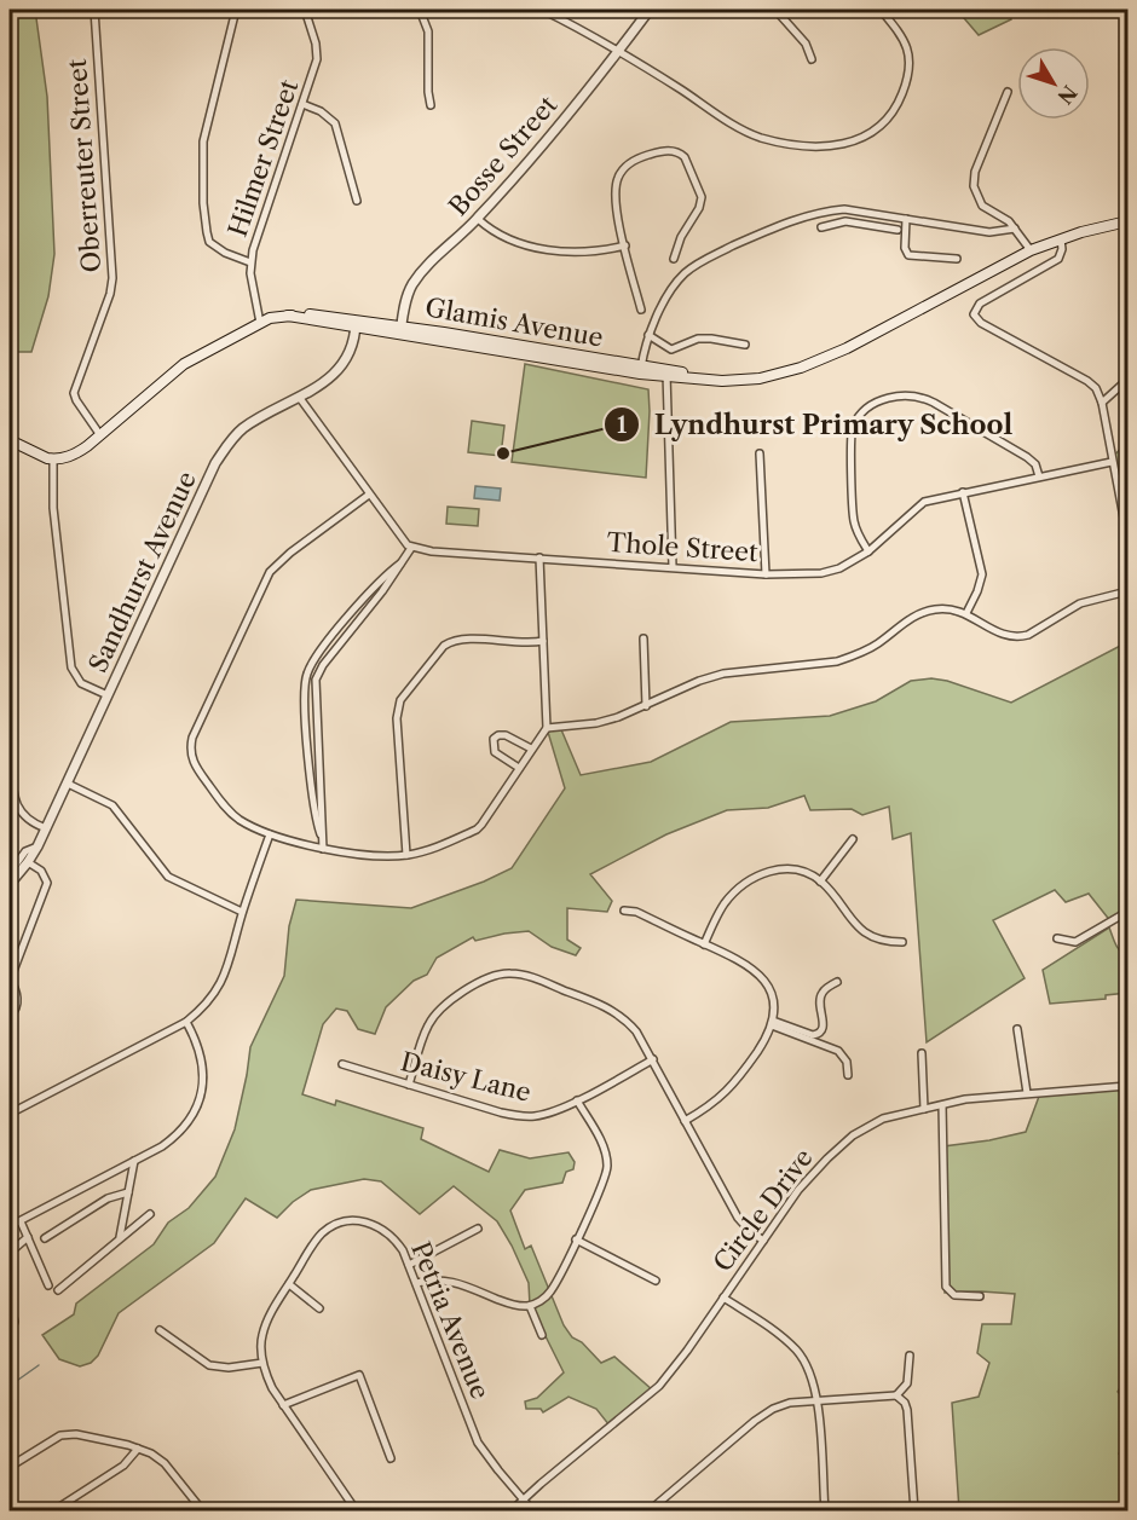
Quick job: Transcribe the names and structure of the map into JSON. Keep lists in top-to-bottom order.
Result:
{
  "streets": {
    "main road": ["Glamis Avenue"],
    "street": [
      "Bosse Street",
      "Hilmer Street",
      "Oberreuter Street",
      "Thole Street",
      "Sandhurst Avenue",
      "Daisy Lane",
      "Circle Drive",
      "Petria Avenue"
    ]
  },
  "crossings": [
    ["Bosse Street", "Glamis Avenue"],
    ["Hilmer Street", "Glamis Avenue"],
    ["Oberreuter Street", "Glamis Avenue"],
    ["Glamis Avenue", "Sandhurst Avenue"],
    ["Circle Drive", "Petria Avenue"]
  ],
  "places": ["Lyndhurst Primary School"],
  "north": "bottom right"
}
